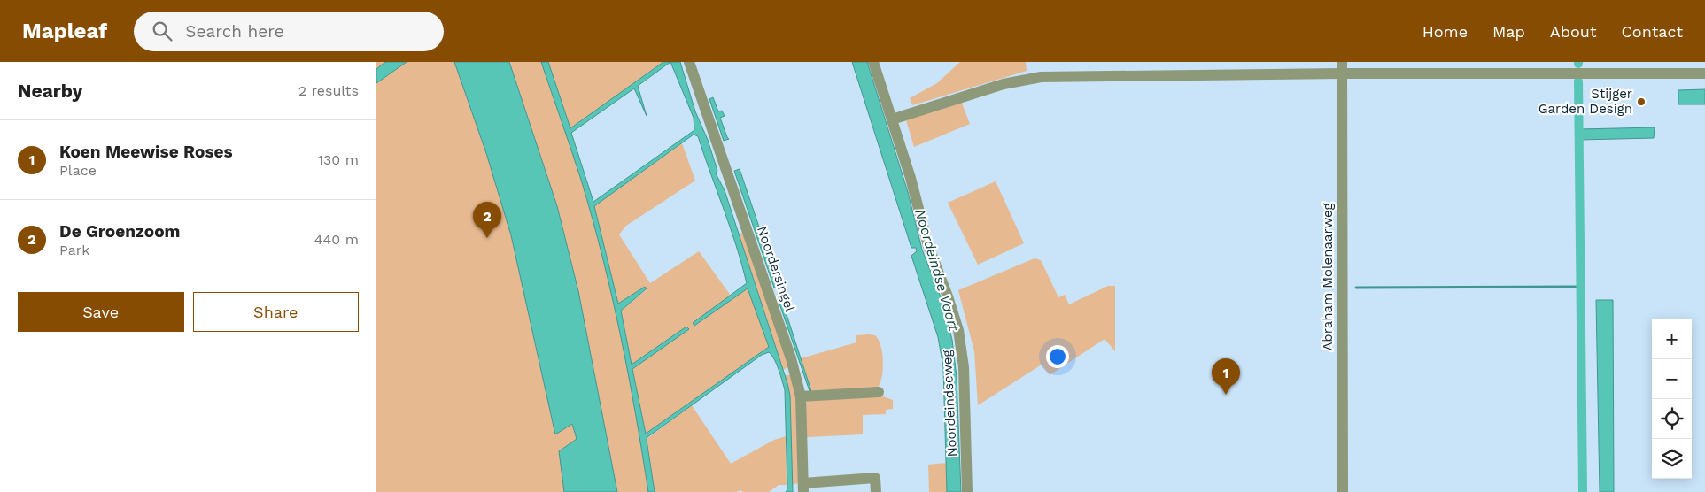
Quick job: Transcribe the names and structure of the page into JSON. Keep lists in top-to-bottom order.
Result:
{
  "streets": {
    "street": ["Noordersingel", "Abraham Molenaarweg", "Noordeindseweg"]
  },
  "water": ["Noordeindse Vaart"],
  "places": ["Stijger Garden Design"],
  "page": {
    "header": "Mapleaf",
    "search": "Search here",
    "nav": [
      "Home",
      "Map",
      "About",
      "Contact"
    ],
    "heading": ["Nearby", "2 results"],
    "list": [
      {
        "mark": "1",
        "name": "Koen Meewise Roses",
        "note": "Place",
        "value": "130 m"
      },
      {
        "mark": "2",
        "name": "De Groenzoom",
        "note": "Park",
        "value": "440 m"
      }
    ],
    "pins": ["2", "1"],
    "buttons": ["Save", "Share"],
    "map_buttons": ["+", "−"]
  }
}
